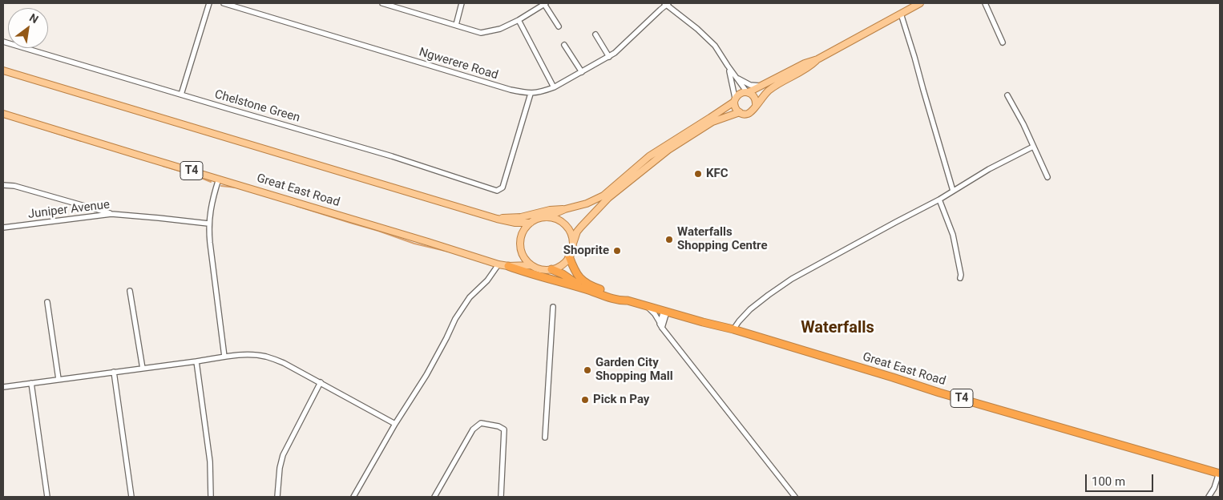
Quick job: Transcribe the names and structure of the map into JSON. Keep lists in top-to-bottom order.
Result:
{
  "streets": {
    "highway": ["T4", "Great East Road"],
    "street": ["Ngwerere Road", "Chelstone Green", "Juniper Avenue"]
  },
  "crossings": [
    ["Ngwerere Road", "Chelstone Green"],
    ["T4", "Great East Road"]
  ],
  "districts": ["Waterfalls"],
  "places": [
    "KFC",
    "Waterfalls Shopping Centre",
    "Shoprite",
    "Garden City Shopping Mall",
    "Pick n Pay"
  ],
  "scale_bar": "100 m",
  "north": "top right"
}
